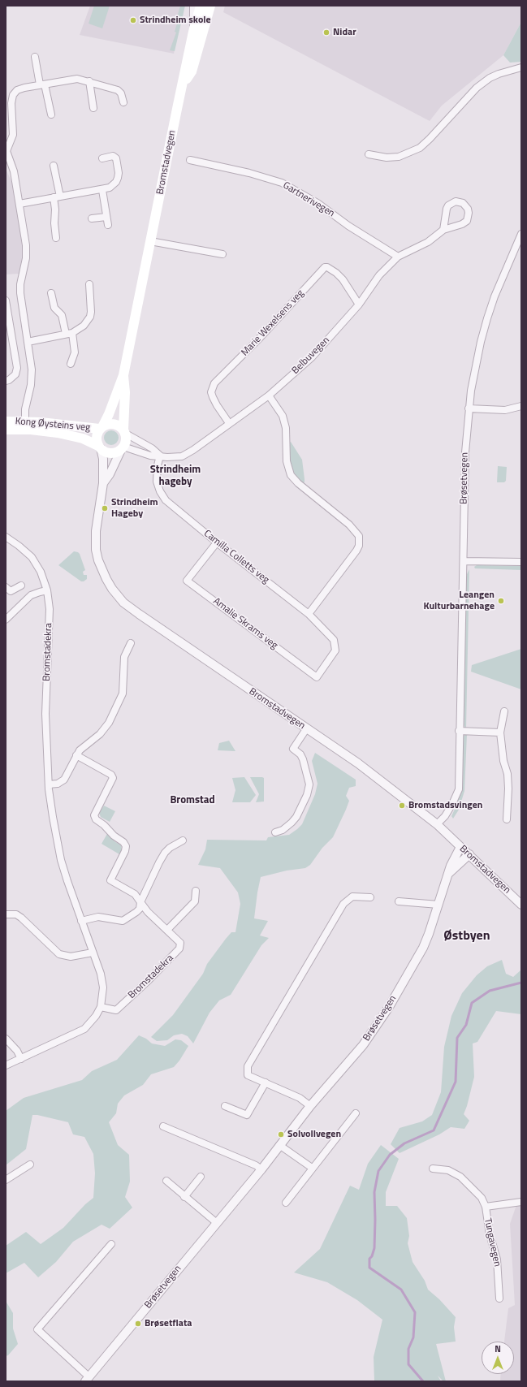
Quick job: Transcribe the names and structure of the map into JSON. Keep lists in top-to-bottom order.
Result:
{
  "streets": {
    "main road": ["Bromstadvegen", "Kong Øysteins veg"],
    "street": [
      "Gartnerivegen",
      "Marie Wexelsens veg",
      "Belbuvegen",
      "Brøsetvegen",
      "Camilla Colletts veg",
      "Amalie Skrams veg",
      "Bromstadekra",
      "Tungavegen"
    ]
  },
  "crossings": [
    ["Bromstadvegen", "Belbuvegen"],
    ["Bromstadvegen", "Kong Øysteins veg"],
    ["Bromstadvegen", "Brøsetvegen"],
    ["Gartnerivegen", "Belbuvegen"],
    ["Marie Wexelsens veg", "Belbuvegen"],
    ["Belbuvegen", "Kong Øysteins veg"],
    ["Belbuvegen", "Camilla Colletts veg"],
    ["Camilla Colletts veg", "Amalie Skrams veg"]
  ],
  "districts": ["Strindheim hageby", "Bromstad", "Østbyen"],
  "places": [
    "Strindheim skole",
    "Nidar",
    "Strindheim Hageby",
    "Leangen Kulturbarnehage",
    "Bromstadsvingen",
    "Solvollvegen",
    "Brøsetflata"
  ],
  "north": "top"
}
